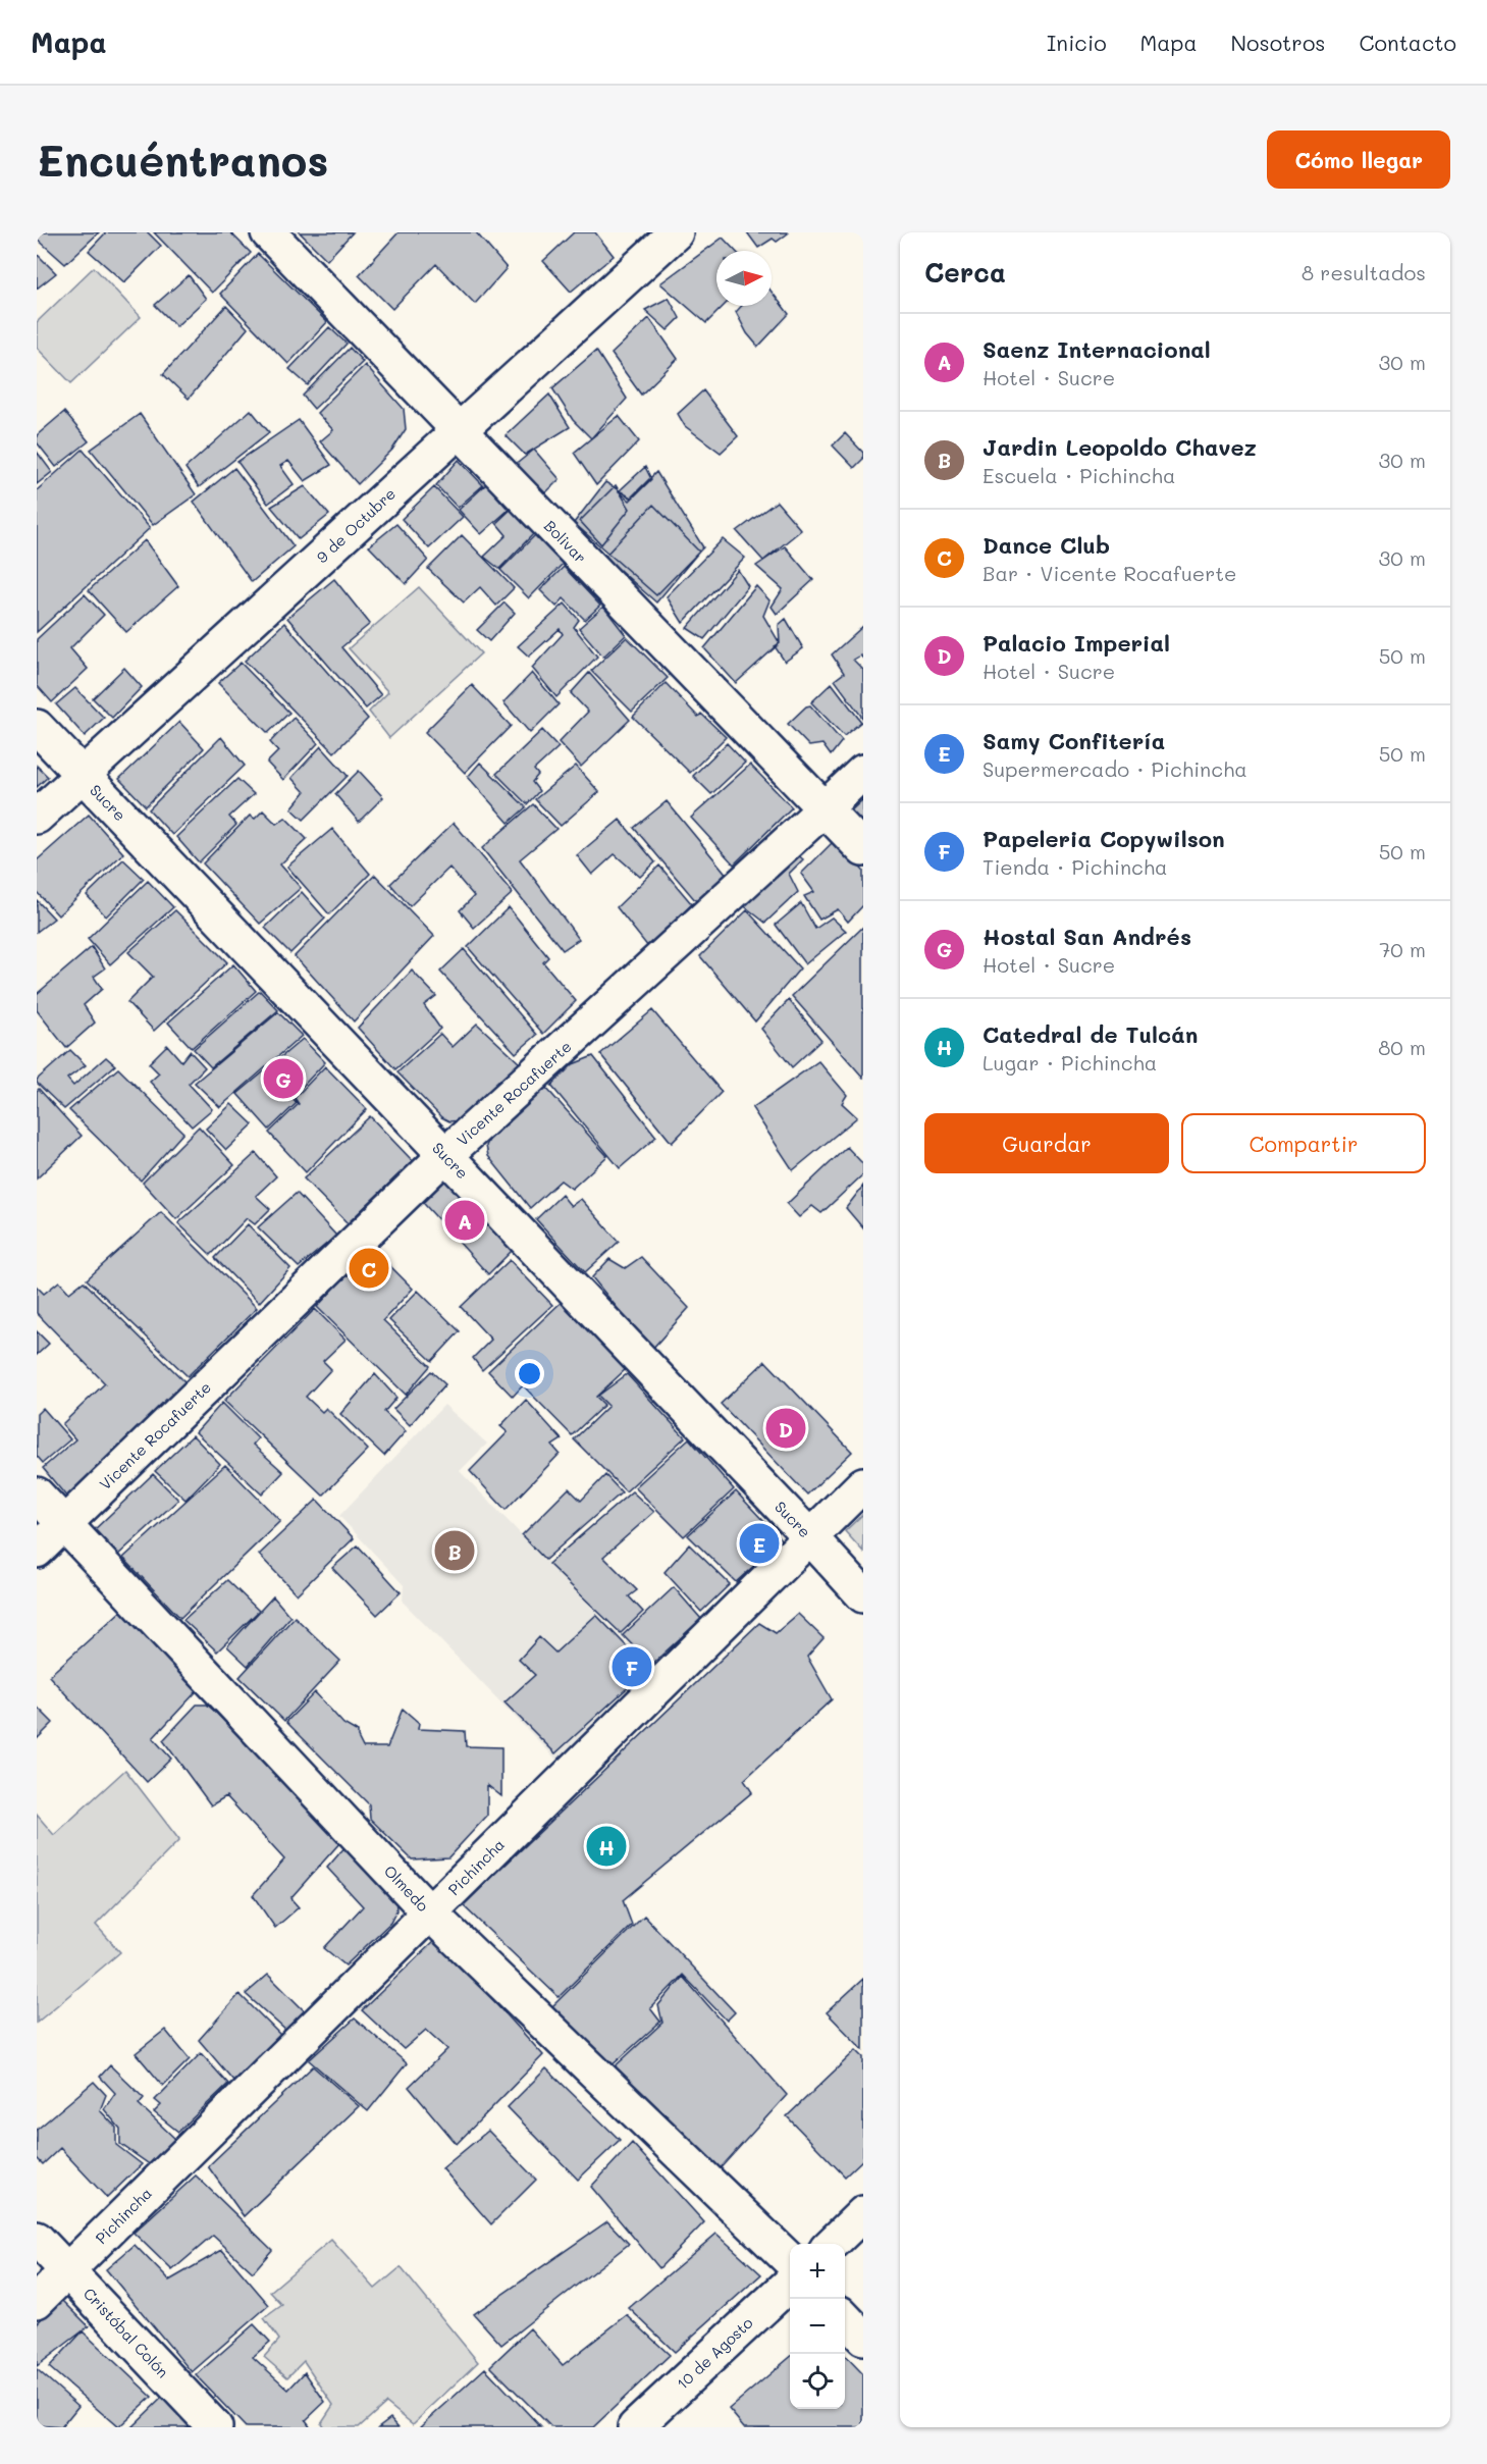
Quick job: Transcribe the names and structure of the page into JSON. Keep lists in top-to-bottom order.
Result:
{
  "streets": {
    "street": [
      "9 de Octubre",
      "Bolivar",
      "Sucre",
      "Vicente Rocafuerte",
      "Pichincha",
      "Olmedo",
      "Cristóbal Colón",
      "10 de Agosto"
    ]
  },
  "crossings": [
    ["9 de Octubre", "Bolivar"],
    ["9 de Octubre", "Sucre"],
    ["Bolivar", "Vicente Rocafuerte"],
    ["Sucre", "Vicente Rocafuerte"],
    ["Sucre", "Pichincha"],
    ["Vicente Rocafuerte", "Olmedo"],
    ["Pichincha", "Olmedo"],
    ["Pichincha", "Cristóbal Colón"]
  ],
  "north": "right",
  "page": {
    "header": "Mapa",
    "nav": [
      "Inicio",
      "Mapa",
      "Nosotros",
      "Contacto"
    ],
    "buttons": [
      "Cómo llegar",
      ["Guardar", "Compartir"]
    ],
    "title": "Encuéntranos",
    "heading": ["Cerca", "8 resultados"],
    "list": [
      {
        "mark": "A",
        "name": "Saenz Internacional",
        "note": "Hotel · Sucre",
        "value": "30 m"
      },
      {
        "mark": "B",
        "name": "Jardin Leopoldo Chavez",
        "note": "Escuela · Pichincha",
        "value": "30 m"
      },
      {
        "mark": "C",
        "name": "Dance Club",
        "note": "Bar · Vicente Rocafuerte",
        "value": "30 m"
      },
      {
        "mark": "D",
        "name": "Palacio Imperial",
        "note": "Hotel · Sucre",
        "value": "50 m"
      },
      {
        "mark": "E",
        "name": "Samy Confitería",
        "note": "Supermercado · Pichincha",
        "value": "50 m"
      },
      {
        "mark": "F",
        "name": "Papeleria Copywilson",
        "note": "Tienda · Pichincha",
        "value": "50 m"
      },
      {
        "mark": "G",
        "name": "Hostal San Andrés",
        "note": "Hotel · Sucre",
        "value": "70 m"
      },
      {
        "mark": "H",
        "name": "Catedral de Tulcán",
        "note": "Lugar · Pichincha",
        "value": "80 m"
      }
    ],
    "pins": [
      "G",
      "A",
      "C",
      "D",
      "E",
      "B",
      "F",
      "H"
    ],
    "map_buttons": ["+", "−"]
  }
}
